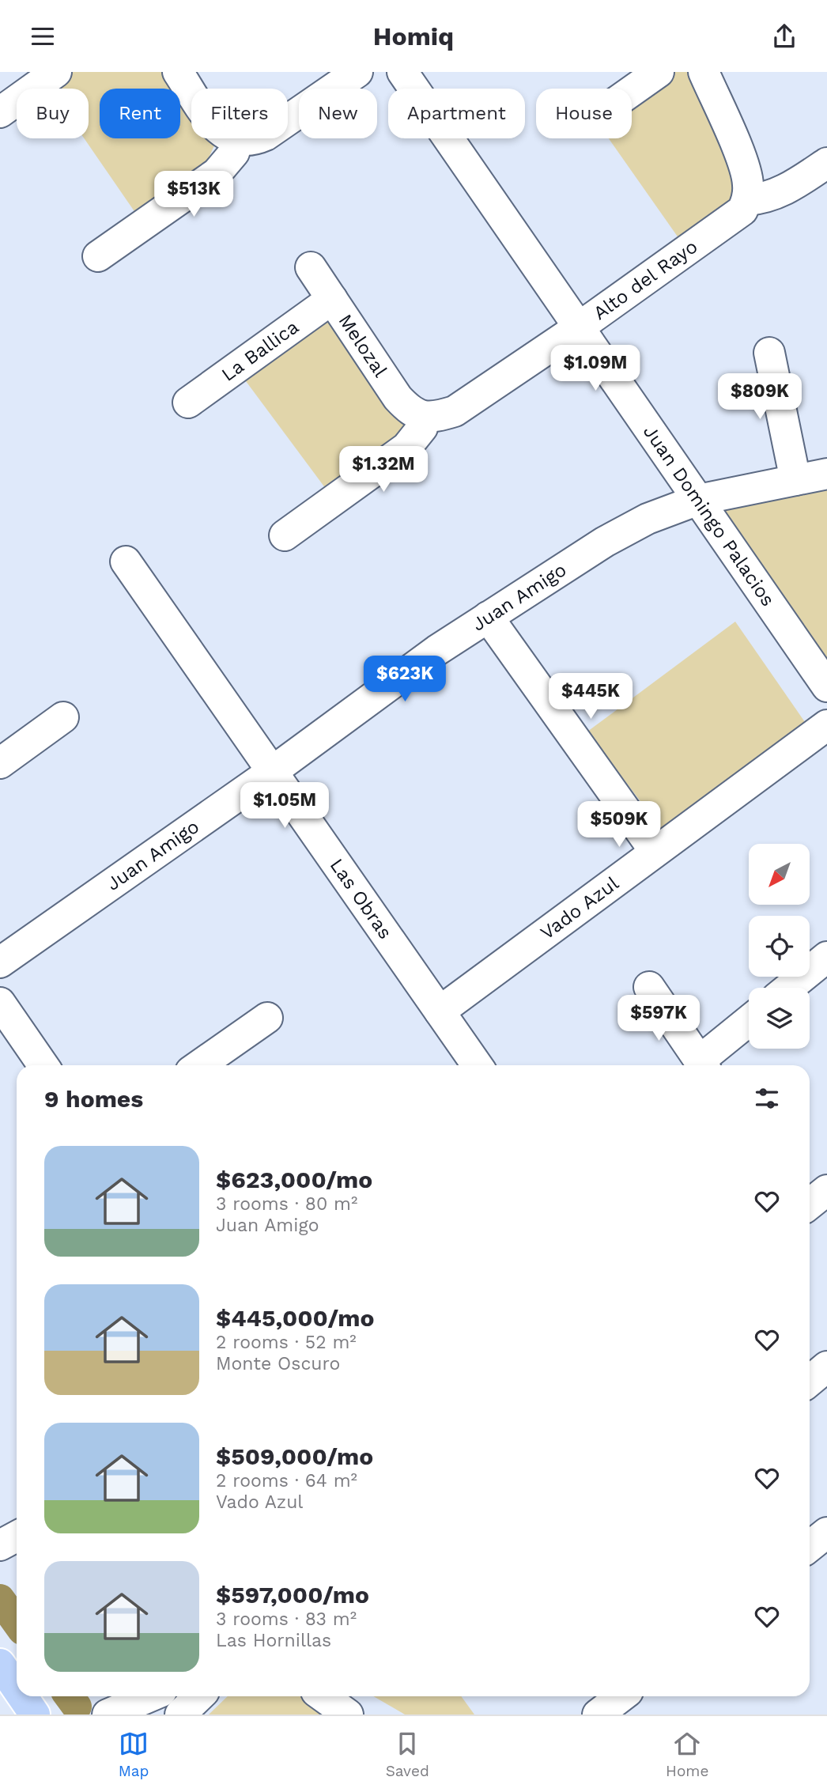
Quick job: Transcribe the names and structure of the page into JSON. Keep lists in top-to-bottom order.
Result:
{
  "streets": {
    "street": [
      "Alto del Rayo",
      "Melozal",
      "La Ballica",
      "Juan Domingo Palacios",
      "Juan Amigo",
      "Las Obras",
      "Vado Azul"
    ]
  },
  "crossings": [
    ["Alto del Rayo", "Melozal"],
    ["Alto del Rayo", "Juan Domingo Palacios"],
    ["Melozal", "La Ballica"],
    ["Juan Domingo Palacios", "Juan Amigo"],
    ["Juan Amigo", "Las Obras"],
    ["Las Obras", "Vado Azul"]
  ],
  "north": "bottom left",
  "page": {
    "header": "Homiq",
    "chip": [
      "Buy",
      "Rent",
      "Filters",
      "New",
      "Apartment",
      "House"
    ],
    "price": [
      "$513K",
      "$1.09M",
      "$809K",
      "$1.32M",
      "$623K",
      "$445K",
      "$1.05M",
      "$509K",
      "$597K"
    ],
    "heading": "9 homes",
    "list": [
      {
        "name": "$623,000/mo",
        "note": "3 rooms · 80 m² · Juan Amigo"
      },
      {
        "name": "$445,000/mo",
        "note": "2 rooms · 52 m² · Monte Oscuro"
      },
      {
        "name": "$509,000/mo",
        "note": "2 rooms · 64 m² · Vado Azul"
      },
      {
        "name": "$597,000/mo",
        "note": "3 rooms · 83 m² · Las Hornillas"
      }
    ],
    "tabs": ["Map", "Saved", "Home"]
  }
}
